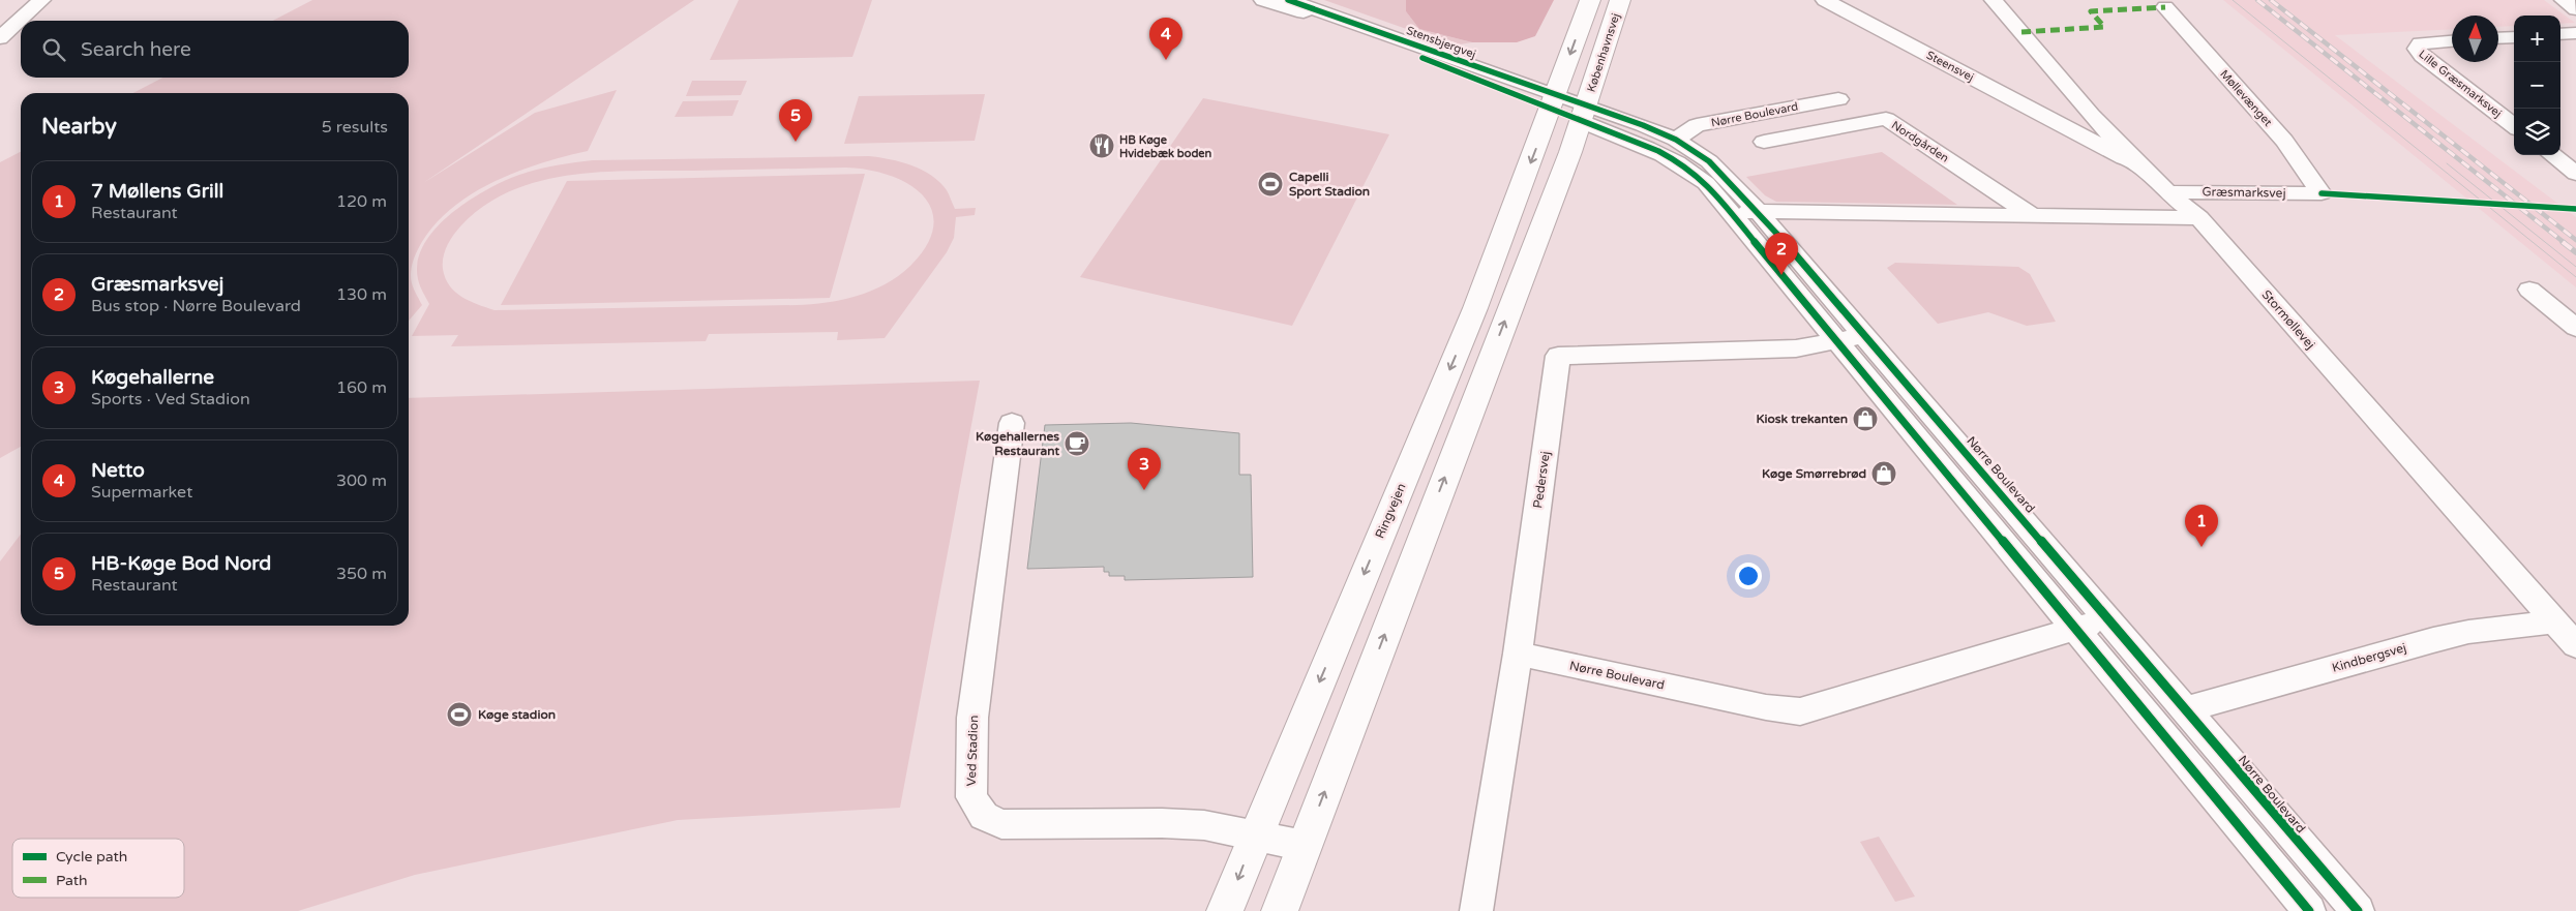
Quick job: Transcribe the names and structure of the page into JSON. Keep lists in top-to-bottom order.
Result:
{
  "streets": {
    "main road": ["Københavnsvej", "Ringvejen"],
    "street": [
      "Stensbjergvej",
      "Steensvej",
      "Lille Græsmarksvej",
      "Møllevænget",
      "Nørre Boulevard",
      "Nordgården",
      "Græsmarksvej",
      "Stormøllevej",
      "Pedersvej",
      "Kindbergsvej",
      "Ved Stadion"
    ]
  },
  "crossings": [
    ["Stensbjergvej", "Nørre Boulevard"],
    ["Stensbjergvej", "Ringvejen"],
    ["Københavnsvej", "Nørre Boulevard"],
    ["Steensvej", "Stormøllevej"],
    ["Møllevænget", "Græsmarksvej"],
    ["Nørre Boulevard", "Pedersvej"],
    ["Nørre Boulevard", "Ringvejen"],
    ["Nørre Boulevard", "Kindbergsvej"],
    ["Græsmarksvej", "Stormøllevej"],
    ["Stormøllevej", "Kindbergsvej"],
    ["Ringvejen", "Ved Stadion"]
  ],
  "places": {
    "restaurant": ["HB Køge Hvidebæk boden"],
    "sports": ["Capelli Sport Stadion", "Køge stadion"],
    "shop": ["Kiosk trekanten", "Køge Smørrebrød"],
    "cafe": ["Køgehallernes Restaurant"]
  },
  "legend": ["Cycle path", "Path"],
  "north": "top",
  "page": {
    "map_buttons": ["+", "−"],
    "pins": [
      "4",
      "5",
      "2",
      "3",
      "1"
    ],
    "search": "Search here",
    "heading": ["Nearby", "5 results"],
    "list": [
      {
        "mark": "1",
        "name": "7 Møllens Grill",
        "note": "Restaurant",
        "value": "120 m"
      },
      {
        "mark": "2",
        "name": "Græsmarksvej",
        "note": "Bus stop · Nørre Boulevard",
        "value": "130 m"
      },
      {
        "mark": "3",
        "name": "Køgehallerne",
        "note": "Sports · Ved Stadion",
        "value": "160 m"
      },
      {
        "mark": "4",
        "name": "Netto",
        "note": "Supermarket",
        "value": "300 m"
      },
      {
        "mark": "5",
        "name": "HB-Køge Bod Nord",
        "note": "Restaurant",
        "value": "350 m"
      }
    ]
  }
}
